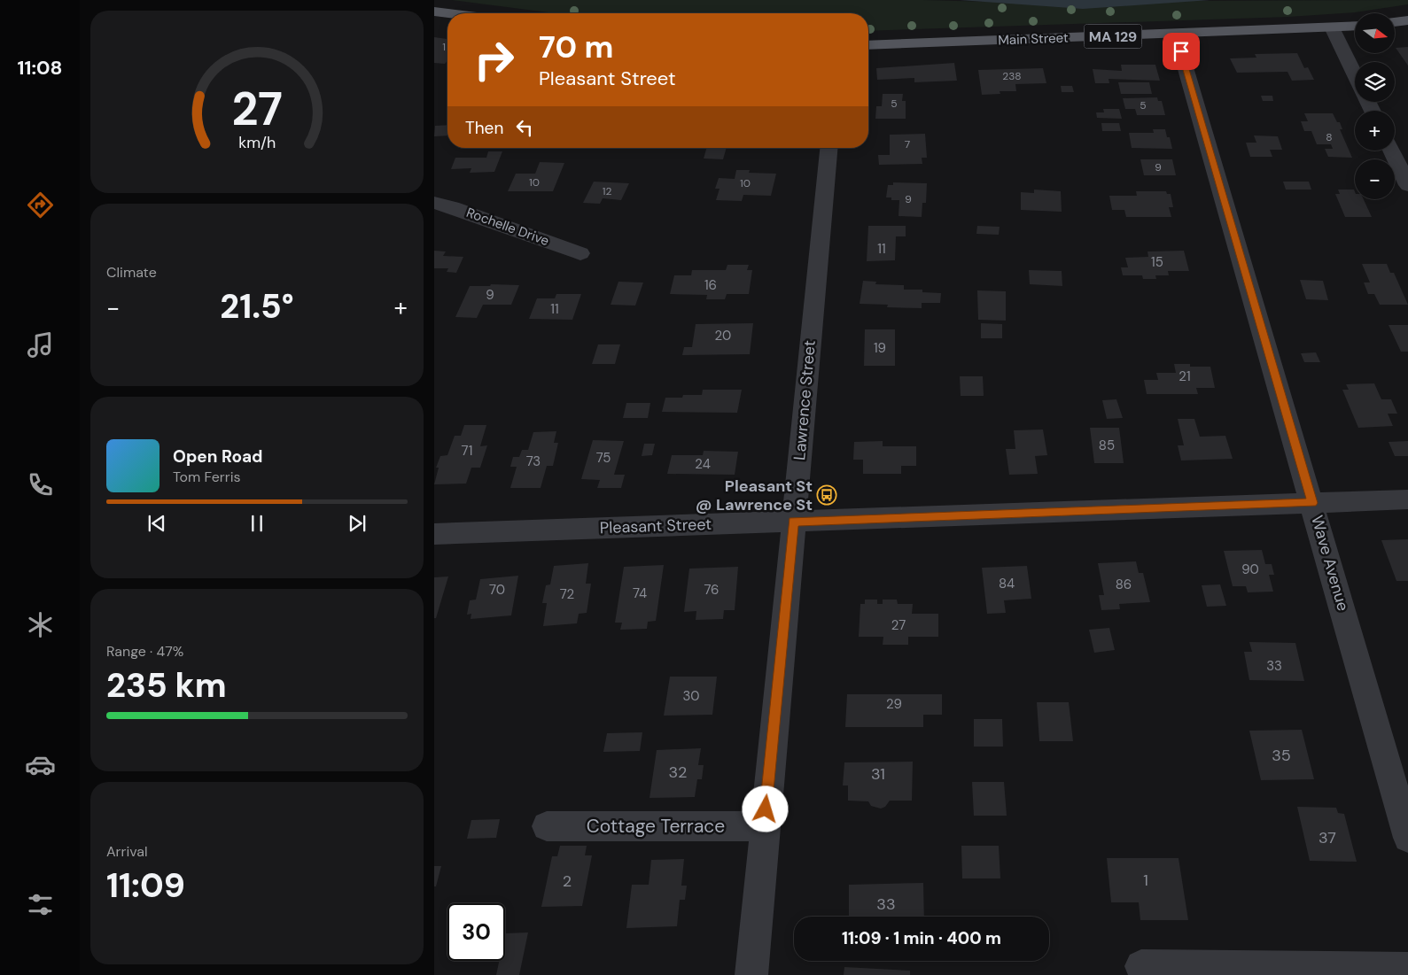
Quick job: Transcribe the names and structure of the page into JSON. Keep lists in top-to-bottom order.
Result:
{
  "streets": {
    "main road": ["MA 129", "Main Street"],
    "street": [
      "Rochelle Drive",
      "Lawrence Street",
      "Pleasant Street",
      "Wave Avenue",
      "Cottage Terrace"
    ]
  },
  "crossings": [
    ["Main Street", "Wave Avenue"],
    ["Lawrence Street", "Pleasant Street"],
    ["Lawrence Street", "Cottage Terrace"],
    ["Pleasant Street", "Wave Avenue"]
  ],
  "places": {
    "bus stop": ["Pleasant St @ Lawrence St"]
  },
  "house_numbers": [
    "1",
    "238",
    "5",
    "5",
    "8",
    "7",
    "9",
    "10",
    "10",
    "12",
    "9",
    "11",
    "15",
    "16",
    "9",
    "11",
    "20",
    "19",
    "21",
    "85",
    "71",
    "75",
    "73",
    "24",
    "90",
    "84",
    "86",
    "70",
    "76",
    "74",
    "72",
    "27",
    "33",
    "30",
    "29",
    "35",
    "32",
    "31",
    "37",
    "1",
    "2",
    "33"
  ],
  "north": "right",
  "page": {
    "tabs": "11:08",
    "map_buttons": ["+", "−"],
    "turn": ["70 m", "Pleasant Street"],
    "then": "Then",
    "tile": [
      "Climate",
      ["Range · 47%", "235 km"],
      ["Arrival", "11:09"]
    ],
    "heat": ["−", "21.5°", "+"],
    "song": ["Open Road", "Tom Ferris"],
    "limit": "30",
    "trip": "11:09 · 1 min · 400 m",
    "gauge": ["27", "km/h"]
  }
}
